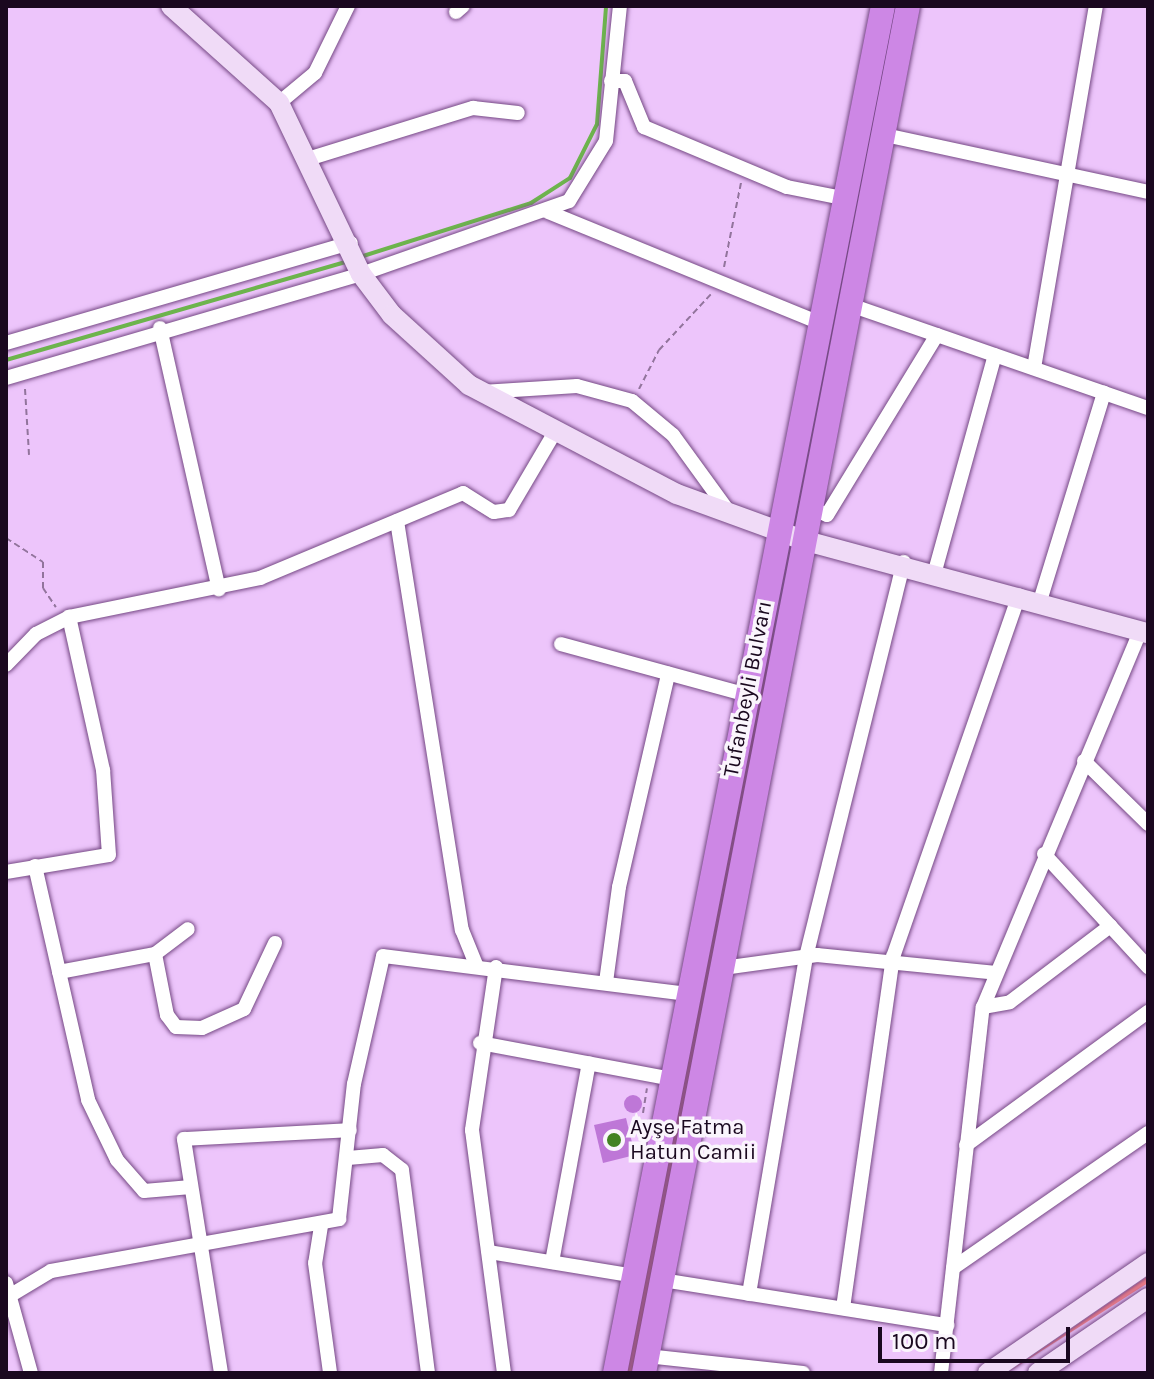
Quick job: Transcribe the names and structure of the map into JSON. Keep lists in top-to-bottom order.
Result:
{
  "streets": {
    "highway": ["Tufanbeyli Bulvarı"]
  },
  "places": ["Ayşe Fatma Hatun Camii"],
  "scale_bar": "100 m"
}
